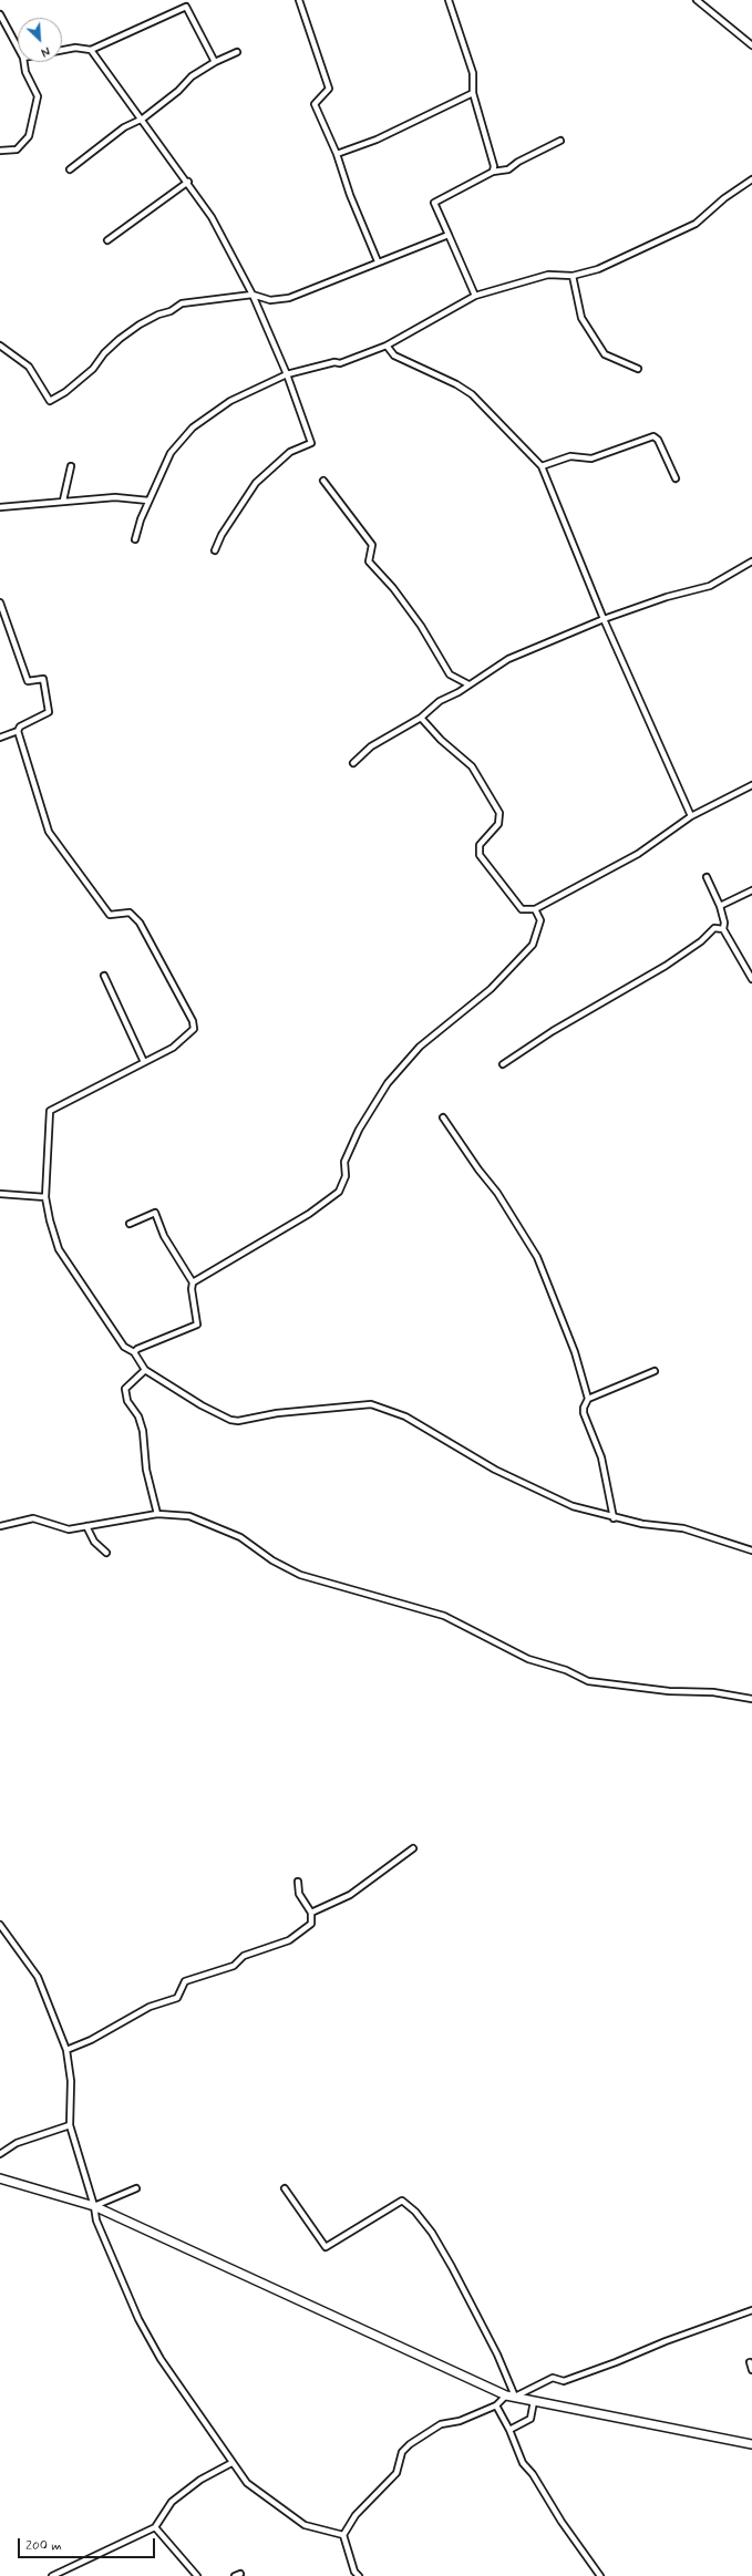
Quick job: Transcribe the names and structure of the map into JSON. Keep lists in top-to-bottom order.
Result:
{
  "scale_bar": "200 m",
  "north": "bottom right"
}
